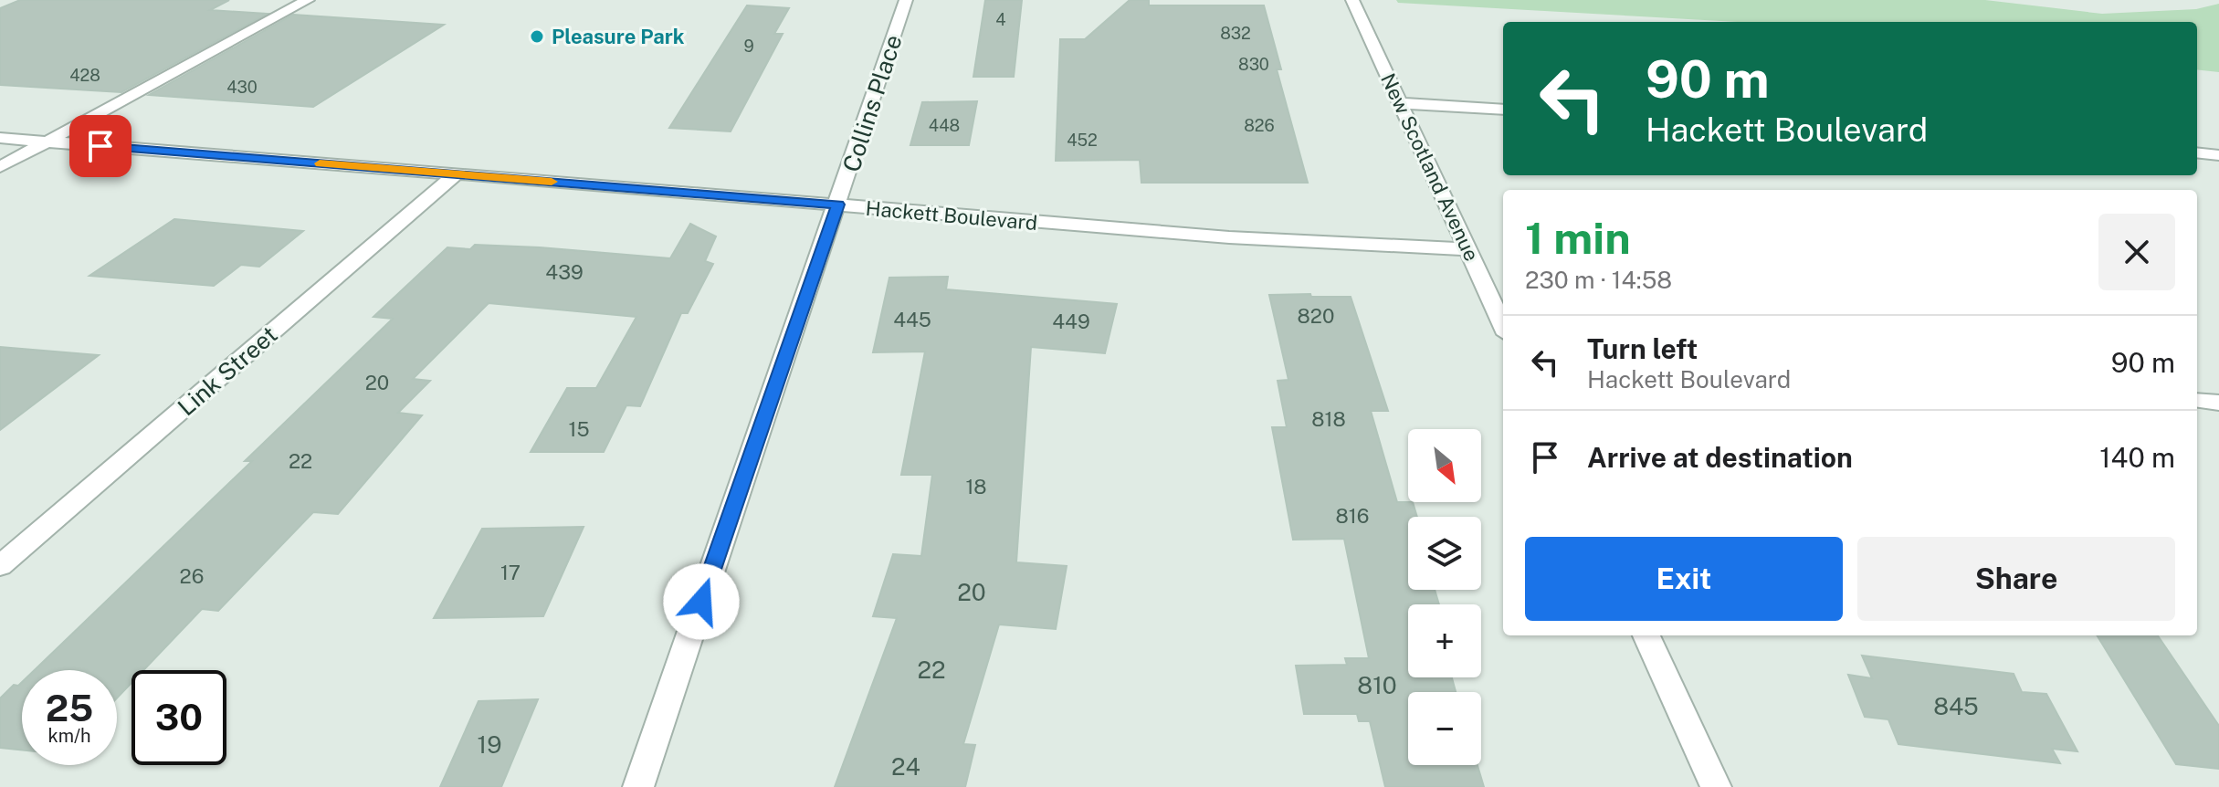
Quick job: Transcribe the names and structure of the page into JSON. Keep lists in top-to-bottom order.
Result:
{
  "streets": {
    "street": [
      "Collins Place",
      "New Scotland Avenue",
      "Hackett Boulevard",
      "Link Street"
    ]
  },
  "crossings": [
    ["Collins Place", "Hackett Boulevard"],
    ["New Scotland Avenue", "Hackett Boulevard"],
    ["Hackett Boulevard", "Link Street"]
  ],
  "places": ["Pleasure Park"],
  "house_numbers": [
    "4",
    "832",
    "9",
    "830",
    "428",
    "430",
    "448",
    "826",
    "452",
    "439",
    "820",
    "445",
    "449",
    "20",
    "818",
    "15",
    "22",
    "18",
    "816",
    "17",
    "26",
    "20",
    "22",
    "810",
    "845",
    "19",
    "24"
  ],
  "north": "bottom right",
  "page": {
    "turn": ["90 m", "Hackett Boulevard"],
    "heading": ["1 min", "230 m · 14:58"],
    "list": [
      {
        "name": "Turn left",
        "note": "Hackett Boulevard",
        "value": "90 m"
      },
      {
        "name": "Arrive at destination",
        "value": "140 m"
      }
    ],
    "map_buttons": ["+", "−"],
    "buttons": ["Exit", "Share"],
    "speed": "25 km/h",
    "limit": "30"
  }
}
